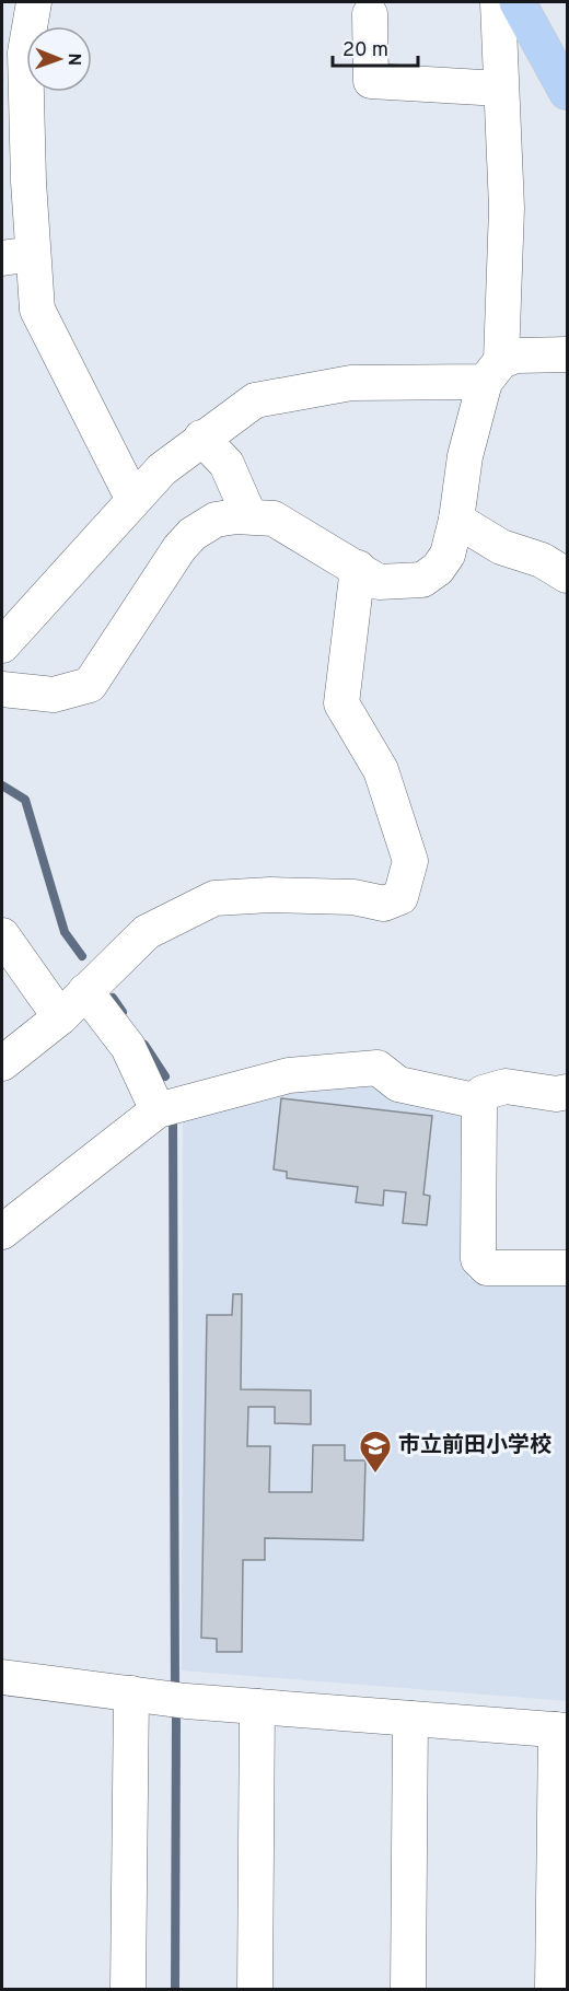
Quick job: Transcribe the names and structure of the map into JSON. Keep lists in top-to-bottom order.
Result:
{
  "places": {
    "school or university": ["市立前田小学校"]
  },
  "scale_bar": "20 m",
  "north": "right"
}
